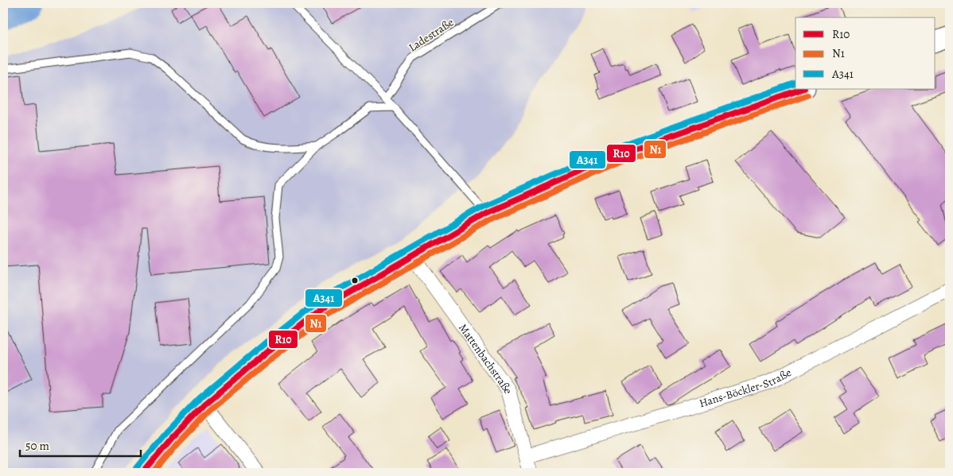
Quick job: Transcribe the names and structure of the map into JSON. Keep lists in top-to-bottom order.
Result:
{
  "streets": {
    "street": ["Mattenbachstraße", "Hans-Böckler-Straße"],
    "lane": ["Ladestraße"]
  },
  "crossings": [
    ["Mattenbachstraße", "Hans-Böckler-Straße"]
  ],
  "lines": ["transit line A341", "transit line R10", "transit line N1"],
  "legend": ["R10", "N1", "A341"],
  "scale_bar": "50 m"
}
